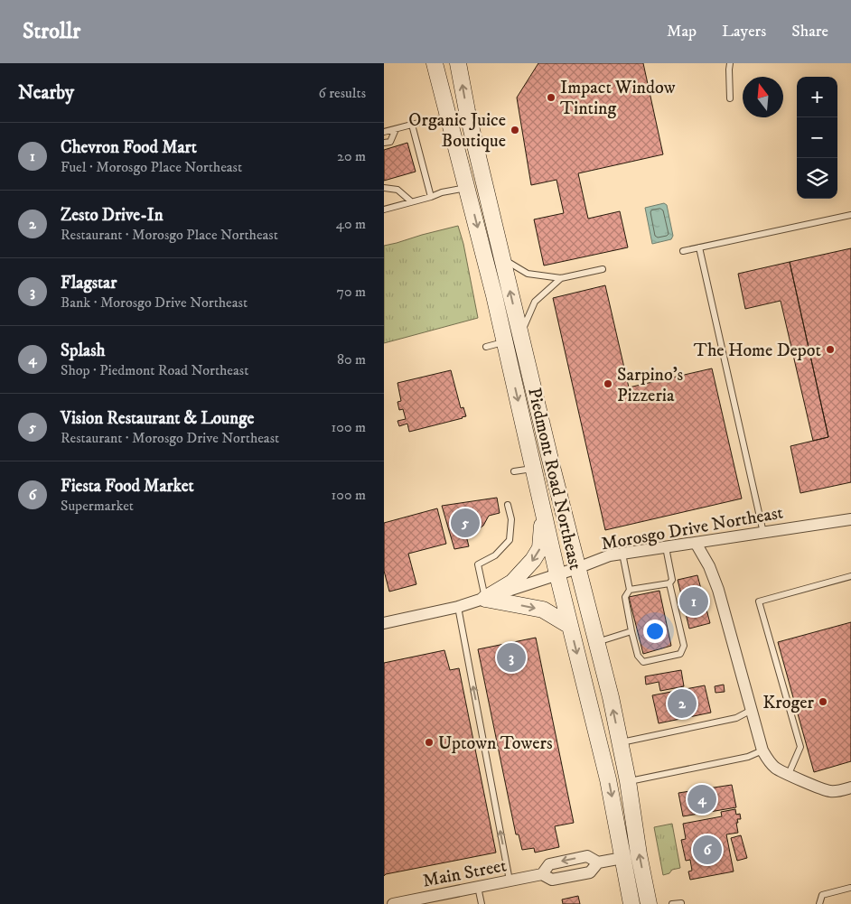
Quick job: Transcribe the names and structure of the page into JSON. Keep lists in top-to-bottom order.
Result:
{
  "streets": {
    "main road": ["Piedmont Road Northeast"],
    "street": ["Morosgo Drive Northeast", "Main Street"]
  },
  "crossings": [
    ["Piedmont Road Northeast", "Morosgo Drive Northeast"],
    ["Piedmont Road Northeast", "Main Street"]
  ],
  "places": [
    "Impact Window Tinting",
    "Organic Juice Boutique",
    "The Home Depot",
    "Sarpino's Pizzeria",
    "Kroger",
    "Uptown Towers"
  ],
  "north": "top",
  "page": {
    "header": "Strollr",
    "nav": ["Map", "Layers", "Share"],
    "heading": ["Nearby", "6 results"],
    "map_buttons": ["+", "−"],
    "list": [
      {
        "mark": "1",
        "name": "Chevron Food Mart",
        "note": "Fuel · Morosgo Place Northeast",
        "value": "20 m"
      },
      {
        "mark": "2",
        "name": "Zesto Drive-In",
        "note": "Restaurant · Morosgo Place Northeast",
        "value": "40 m"
      },
      {
        "mark": "3",
        "name": "Flagstar",
        "note": "Bank · Morosgo Drive Northeast",
        "value": "70 m"
      },
      {
        "mark": "4",
        "name": "Splash",
        "note": "Shop · Piedmont Road Northeast",
        "value": "80 m"
      },
      {
        "mark": "5",
        "name": "Vision Restaurant & Lounge",
        "note": "Restaurant · Morosgo Drive Northeast",
        "value": "100 m"
      },
      {
        "mark": "6",
        "name": "Fiesta Food Market",
        "note": "Supermarket",
        "value": "100 m"
      }
    ],
    "pins": [
      "5",
      "1",
      "3",
      "2",
      "4",
      "6"
    ]
  }
}
